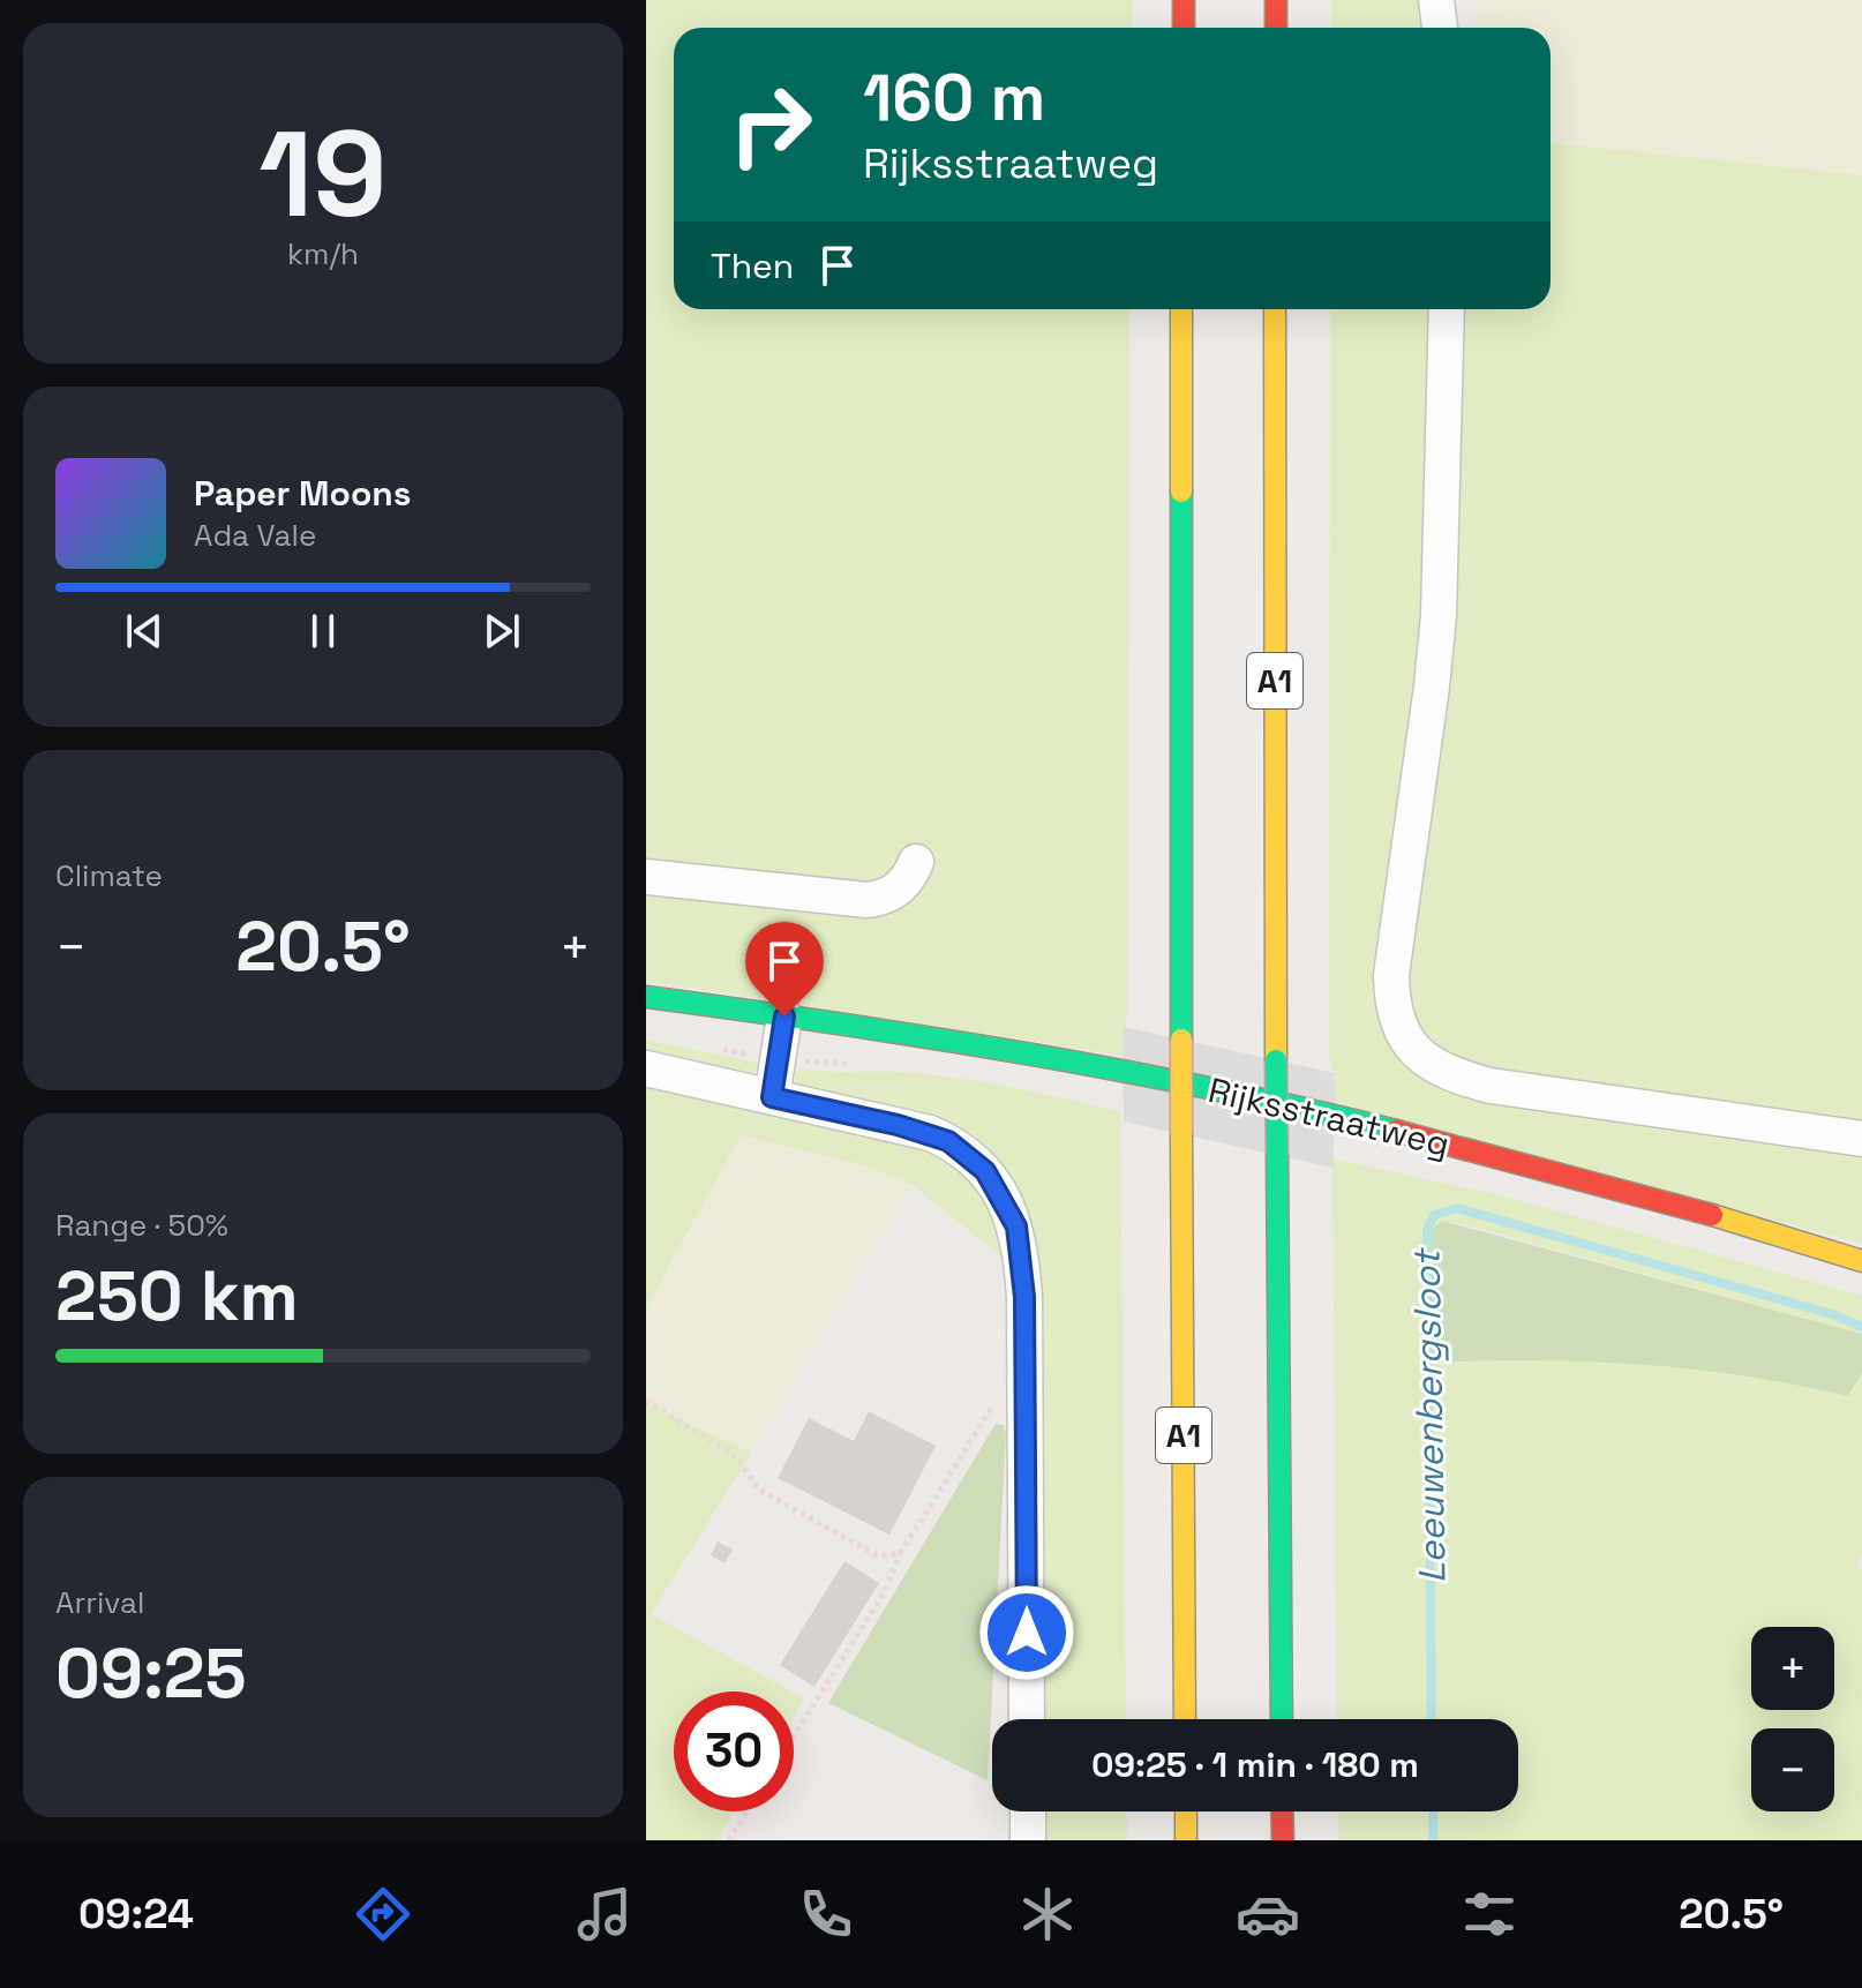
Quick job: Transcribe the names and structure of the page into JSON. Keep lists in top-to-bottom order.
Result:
{
  "streets": {
    "main road": ["A1", "Rijksstraatweg"]
  },
  "water": ["Leeuwenbergsloot"],
  "page": {
    "tile": [
      ["19", "km/h"],
      "Climate",
      ["Range · 50%", "250 km"],
      ["Arrival", "09:25"]
    ],
    "turn": ["160 m", "Rijksstraatweg"],
    "then": "Then",
    "song": ["Paper Moons", "Ada Vale"],
    "heat": ["−", "20.5°", "+"],
    "map_buttons": ["+", "−"],
    "limit": "30",
    "trip": "09:25 · 1 min · 180 m",
    "tabs": ["09:24", "20.5°"]
  }
}
